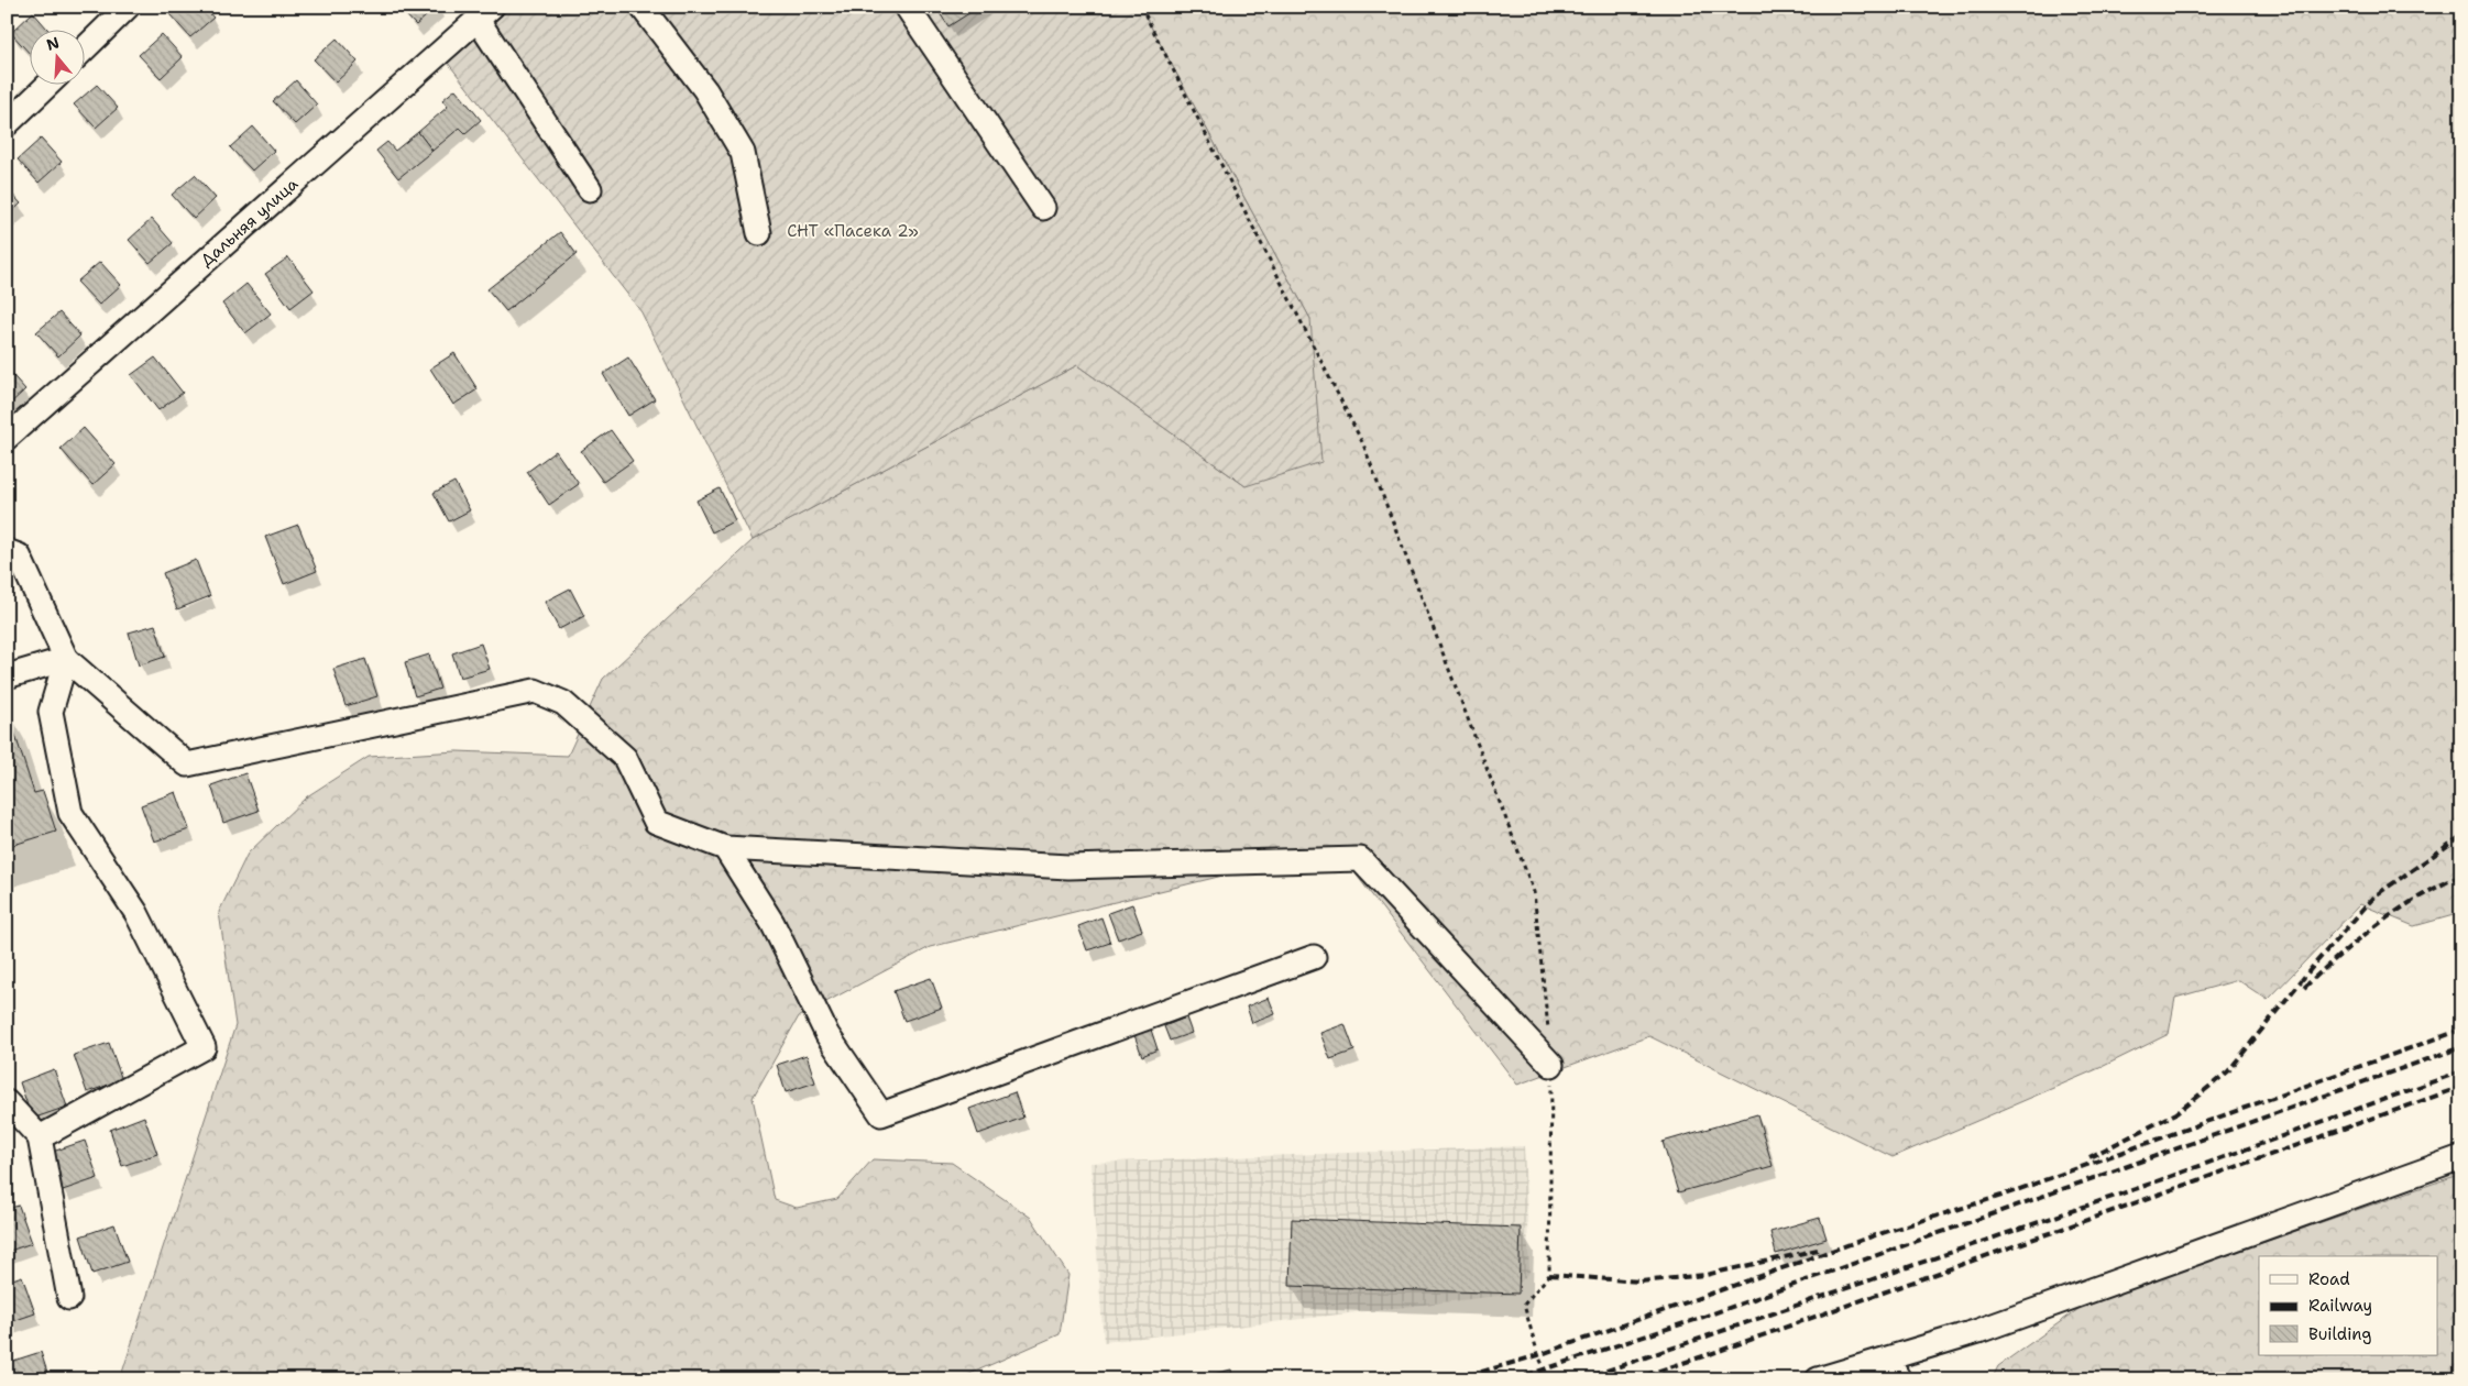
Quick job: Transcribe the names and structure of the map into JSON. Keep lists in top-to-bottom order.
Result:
{
  "streets": {
    "street": ["Дальняя улица"]
  },
  "parks": ["СНТ «Пасека 2»"],
  "legend": ["Road", "Railway", "Building"],
  "north": "top"
}
